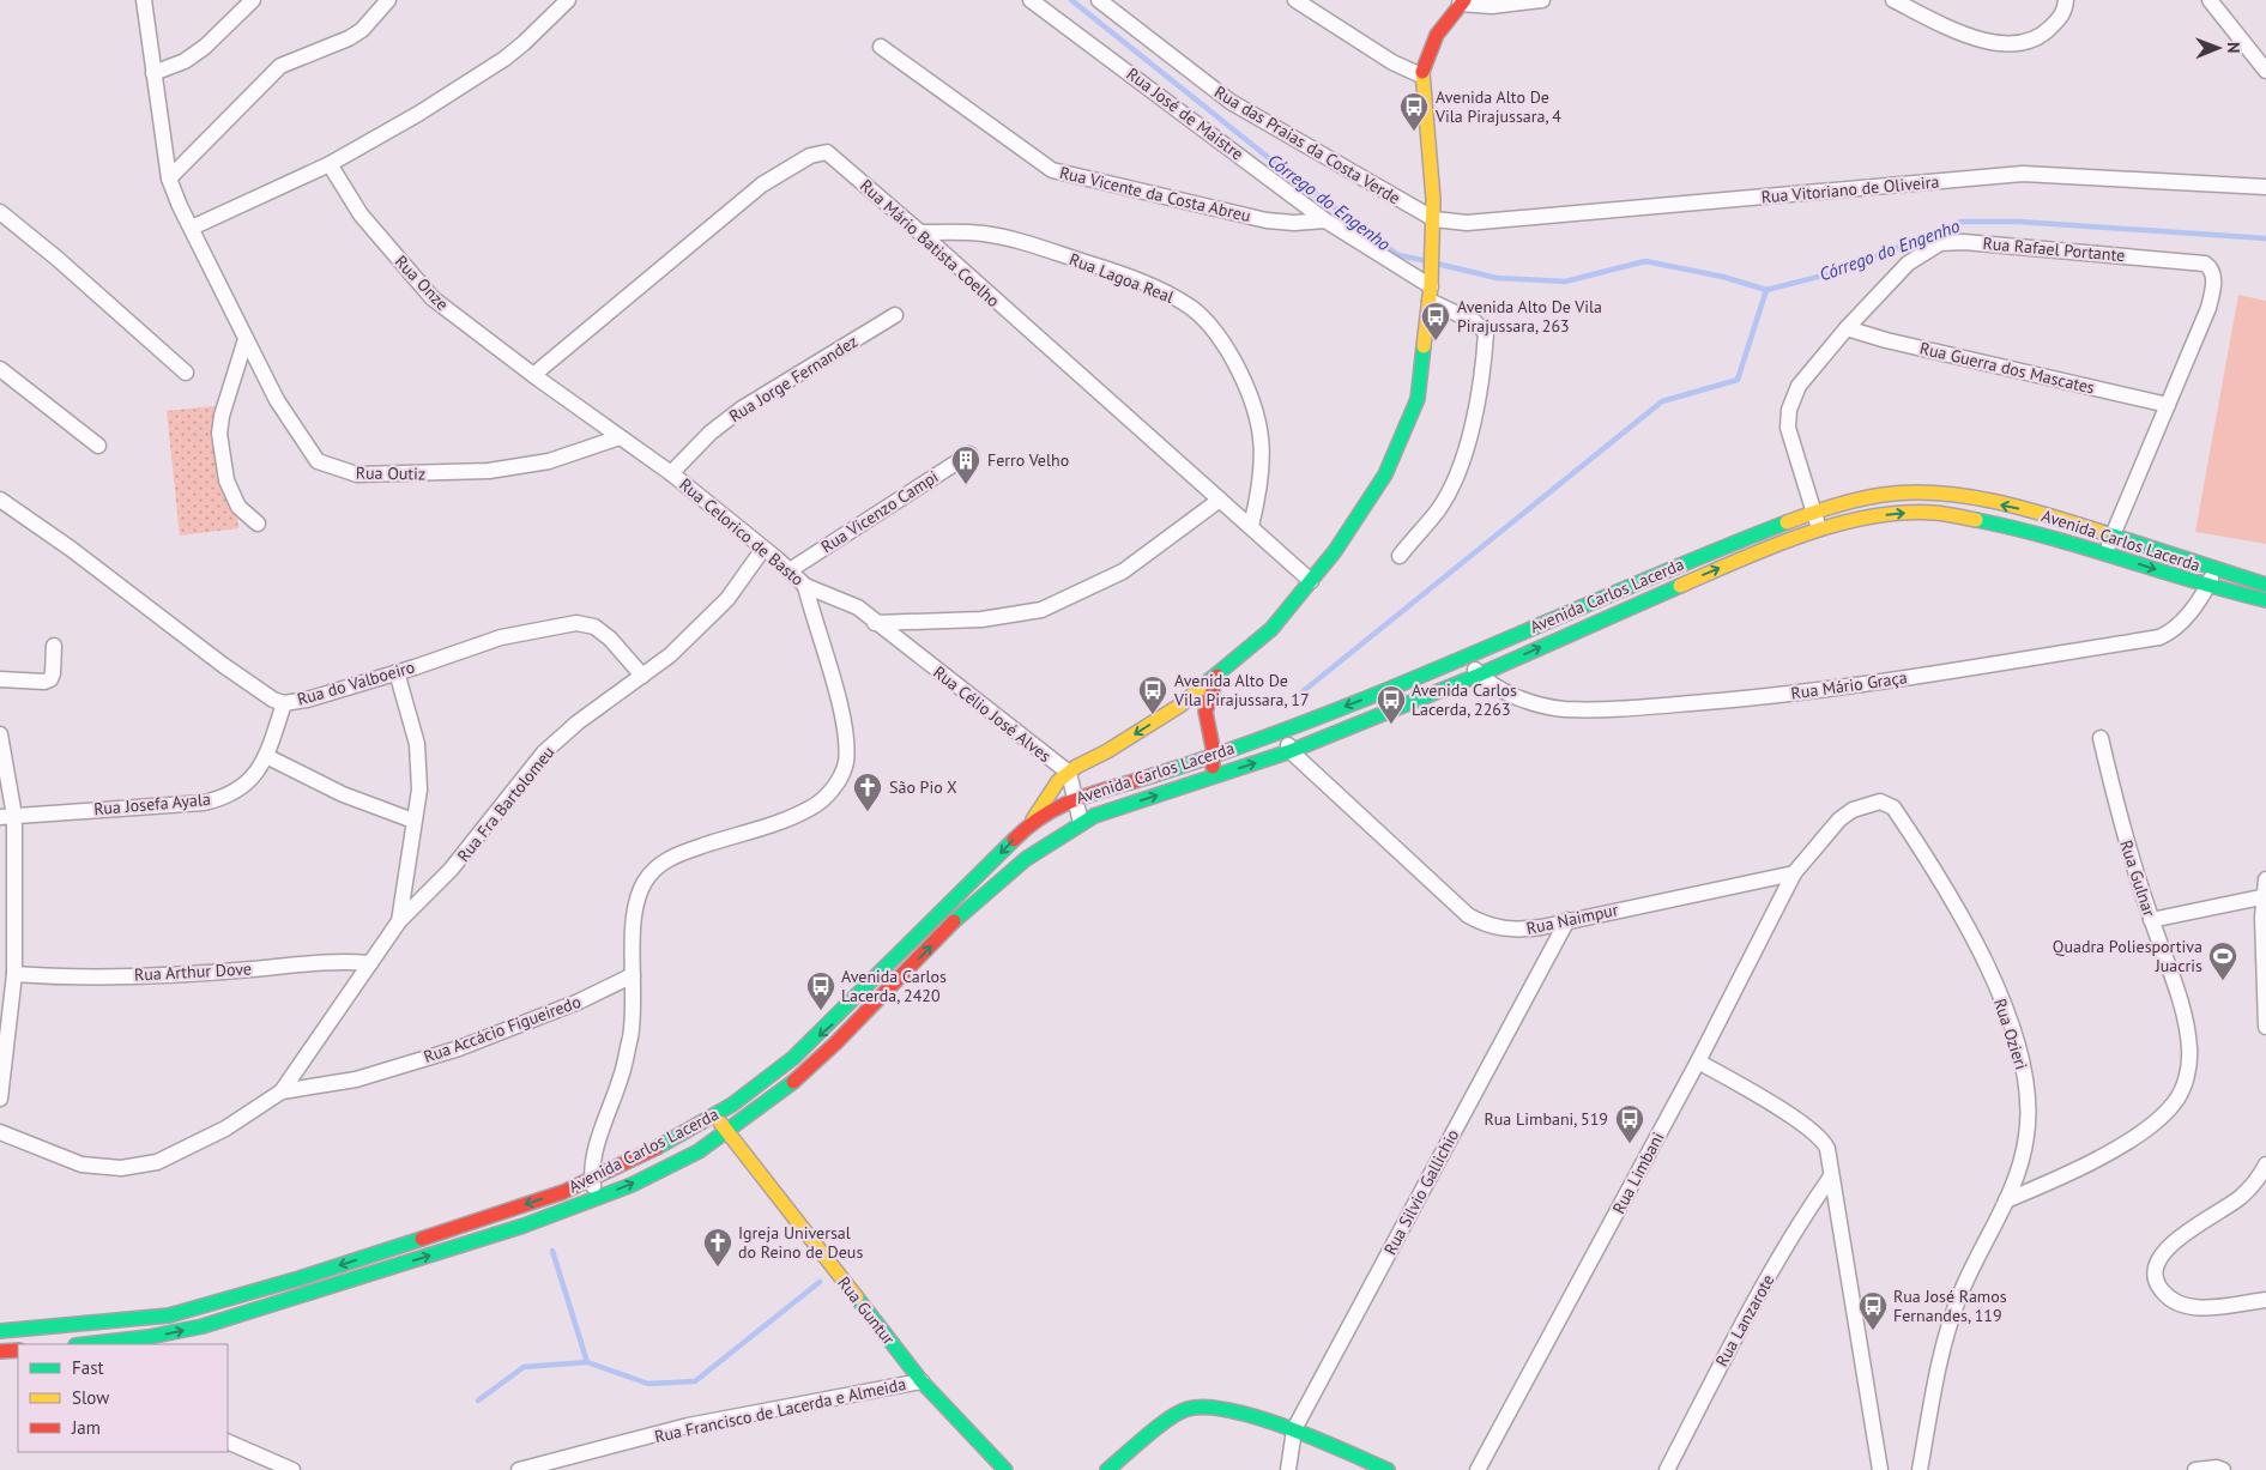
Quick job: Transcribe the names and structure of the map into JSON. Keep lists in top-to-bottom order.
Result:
{
  "streets": {
    "main road": ["Avenida Carlos Lacerda", "Rua Guntur"],
    "street": [
      "Rua José de Maistre",
      "Rua das Praias da Costa Verde",
      "Rua Vitoriano de Oliveira",
      "Rua Vicente da Costa Abreu",
      "Rua Mário Batista Coelho",
      "Rua Rafael Portante",
      "Rua Lagoa Real",
      "Rua Onze",
      "Rua Guerra dos Mascates",
      "Rua Jorge Fernandez",
      "Rua Outiz",
      "Rua Vicenzo Campi",
      "Rua Celorico de Basto",
      "Rua do Valboeiro",
      "Rua Mário Graça",
      "Rua Célio José Alves",
      "Rua Josefa Ayala",
      "Rua Fra Bartolomeu",
      "Rua Gulnar",
      "Rua Naimpur",
      "Rua Arthur Dove",
      "Rua Accácio Figueiredo",
      "Rua Ozieri",
      "Rua Limbani",
      "Rua Silvio Gallichio",
      "Rua Lanzarote",
      "Rua Francisco de Lacerda e Almeida"
    ]
  },
  "crossings": [
    ["Rua José de Maistre", "Rua Vicente da Costa Abreu"],
    ["Rua das Praias da Costa Verde", "Rua Vitoriano de Oliveira"],
    ["Rua Mário Batista Coelho", "Rua Lagoa Real"],
    ["Rua Mário Batista Coelho", "Rua Onze"],
    ["Rua Mário Batista Coelho", "Rua Celorico de Basto"],
    ["Rua Rafael Portante", "Rua Guerra dos Mascates"],
    ["Rua Rafael Portante", "Avenida Carlos Lacerda"],
    ["Rua Onze", "Rua Celorico de Basto"],
    ["Rua Jorge Fernandez", "Rua Celorico de Basto"],
    ["Rua Outiz", "Rua Celorico de Basto"],
    ["Rua Vicenzo Campi", "Rua Celorico de Basto"],
    ["Rua Celorico de Basto", "Rua Célio José Alves"],
    ["Rua Celorico de Basto", "Rua Fra Bartolomeu"],
    ["Avenida Carlos Lacerda", "Rua Mário Graça"],
    ["Avenida Carlos Lacerda", "Rua Célio José Alves"],
    ["Avenida Carlos Lacerda", "Rua Naimpur"],
    ["Avenida Carlos Lacerda", "Rua Guntur"],
    ["Rua do Valboeiro", "Rua Josefa Ayala"],
    ["Rua do Valboeiro", "Rua Fra Bartolomeu"],
    ["Rua Fra Bartolomeu", "Rua Arthur Dove"],
    ["Rua Fra Bartolomeu", "Rua Accácio Figueiredo"],
    ["Rua Gulnar", "Rua Ozieri"],
    ["Rua Naimpur", "Rua Ozieri"],
    ["Rua Naimpur", "Rua Limbani"],
    ["Rua Naimpur", "Rua Silvio Gallichio"],
    ["Rua Ozieri", "Rua Limbani"],
    ["Rua Guntur", "Rua Francisco de Lacerda e Almeida"]
  ],
  "water": ["Córrego do Engenho"],
  "places": {
    "bus stop": [
      "Avenida Alto De Vila Pirajussara, 4",
      "Avenida Alto De Vila Pirajussara, 263",
      "Avenida Alto De Vila Pirajussara, 17",
      "Avenida Carlos Lacerda, 2263",
      "Avenida Carlos Lacerda, 2420",
      "Rua Limbani, 519",
      "Rua José Ramos Fernandes, 119"
    ],
    "building": ["Ferro Velho"],
    "church": ["São Pio X", "Igreja Universal do Reino de Deus"],
    "sports": ["Quadra Poliesportiva Juacris"]
  },
  "legend": ["Fast", "Slow", "Jam"],
  "north": "right"
}
